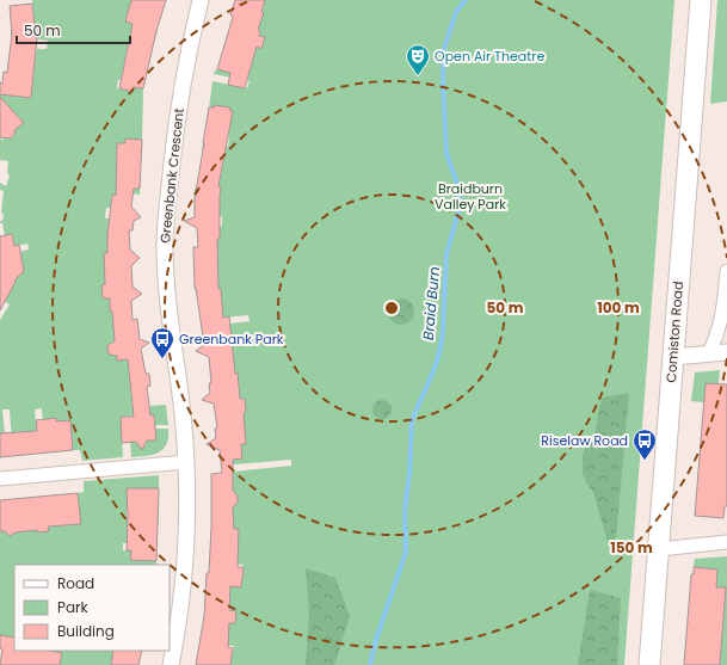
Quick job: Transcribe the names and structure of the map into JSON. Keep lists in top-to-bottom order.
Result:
{
  "streets": {
    "main road": ["Comiston Road"],
    "street": ["Greenbank Crescent"]
  },
  "water": ["Braid Burn"],
  "parks": ["Braidburn Valley Park"],
  "places": {
    "theatre": ["Open Air Theatre"],
    "bus stop": ["Greenbank Park", "Riselaw Road"]
  },
  "legend": ["Road", "Park", "Building"],
  "scale_bar": "50 m",
  "rings": ["50 m", "100 m", "150 m"]
}
